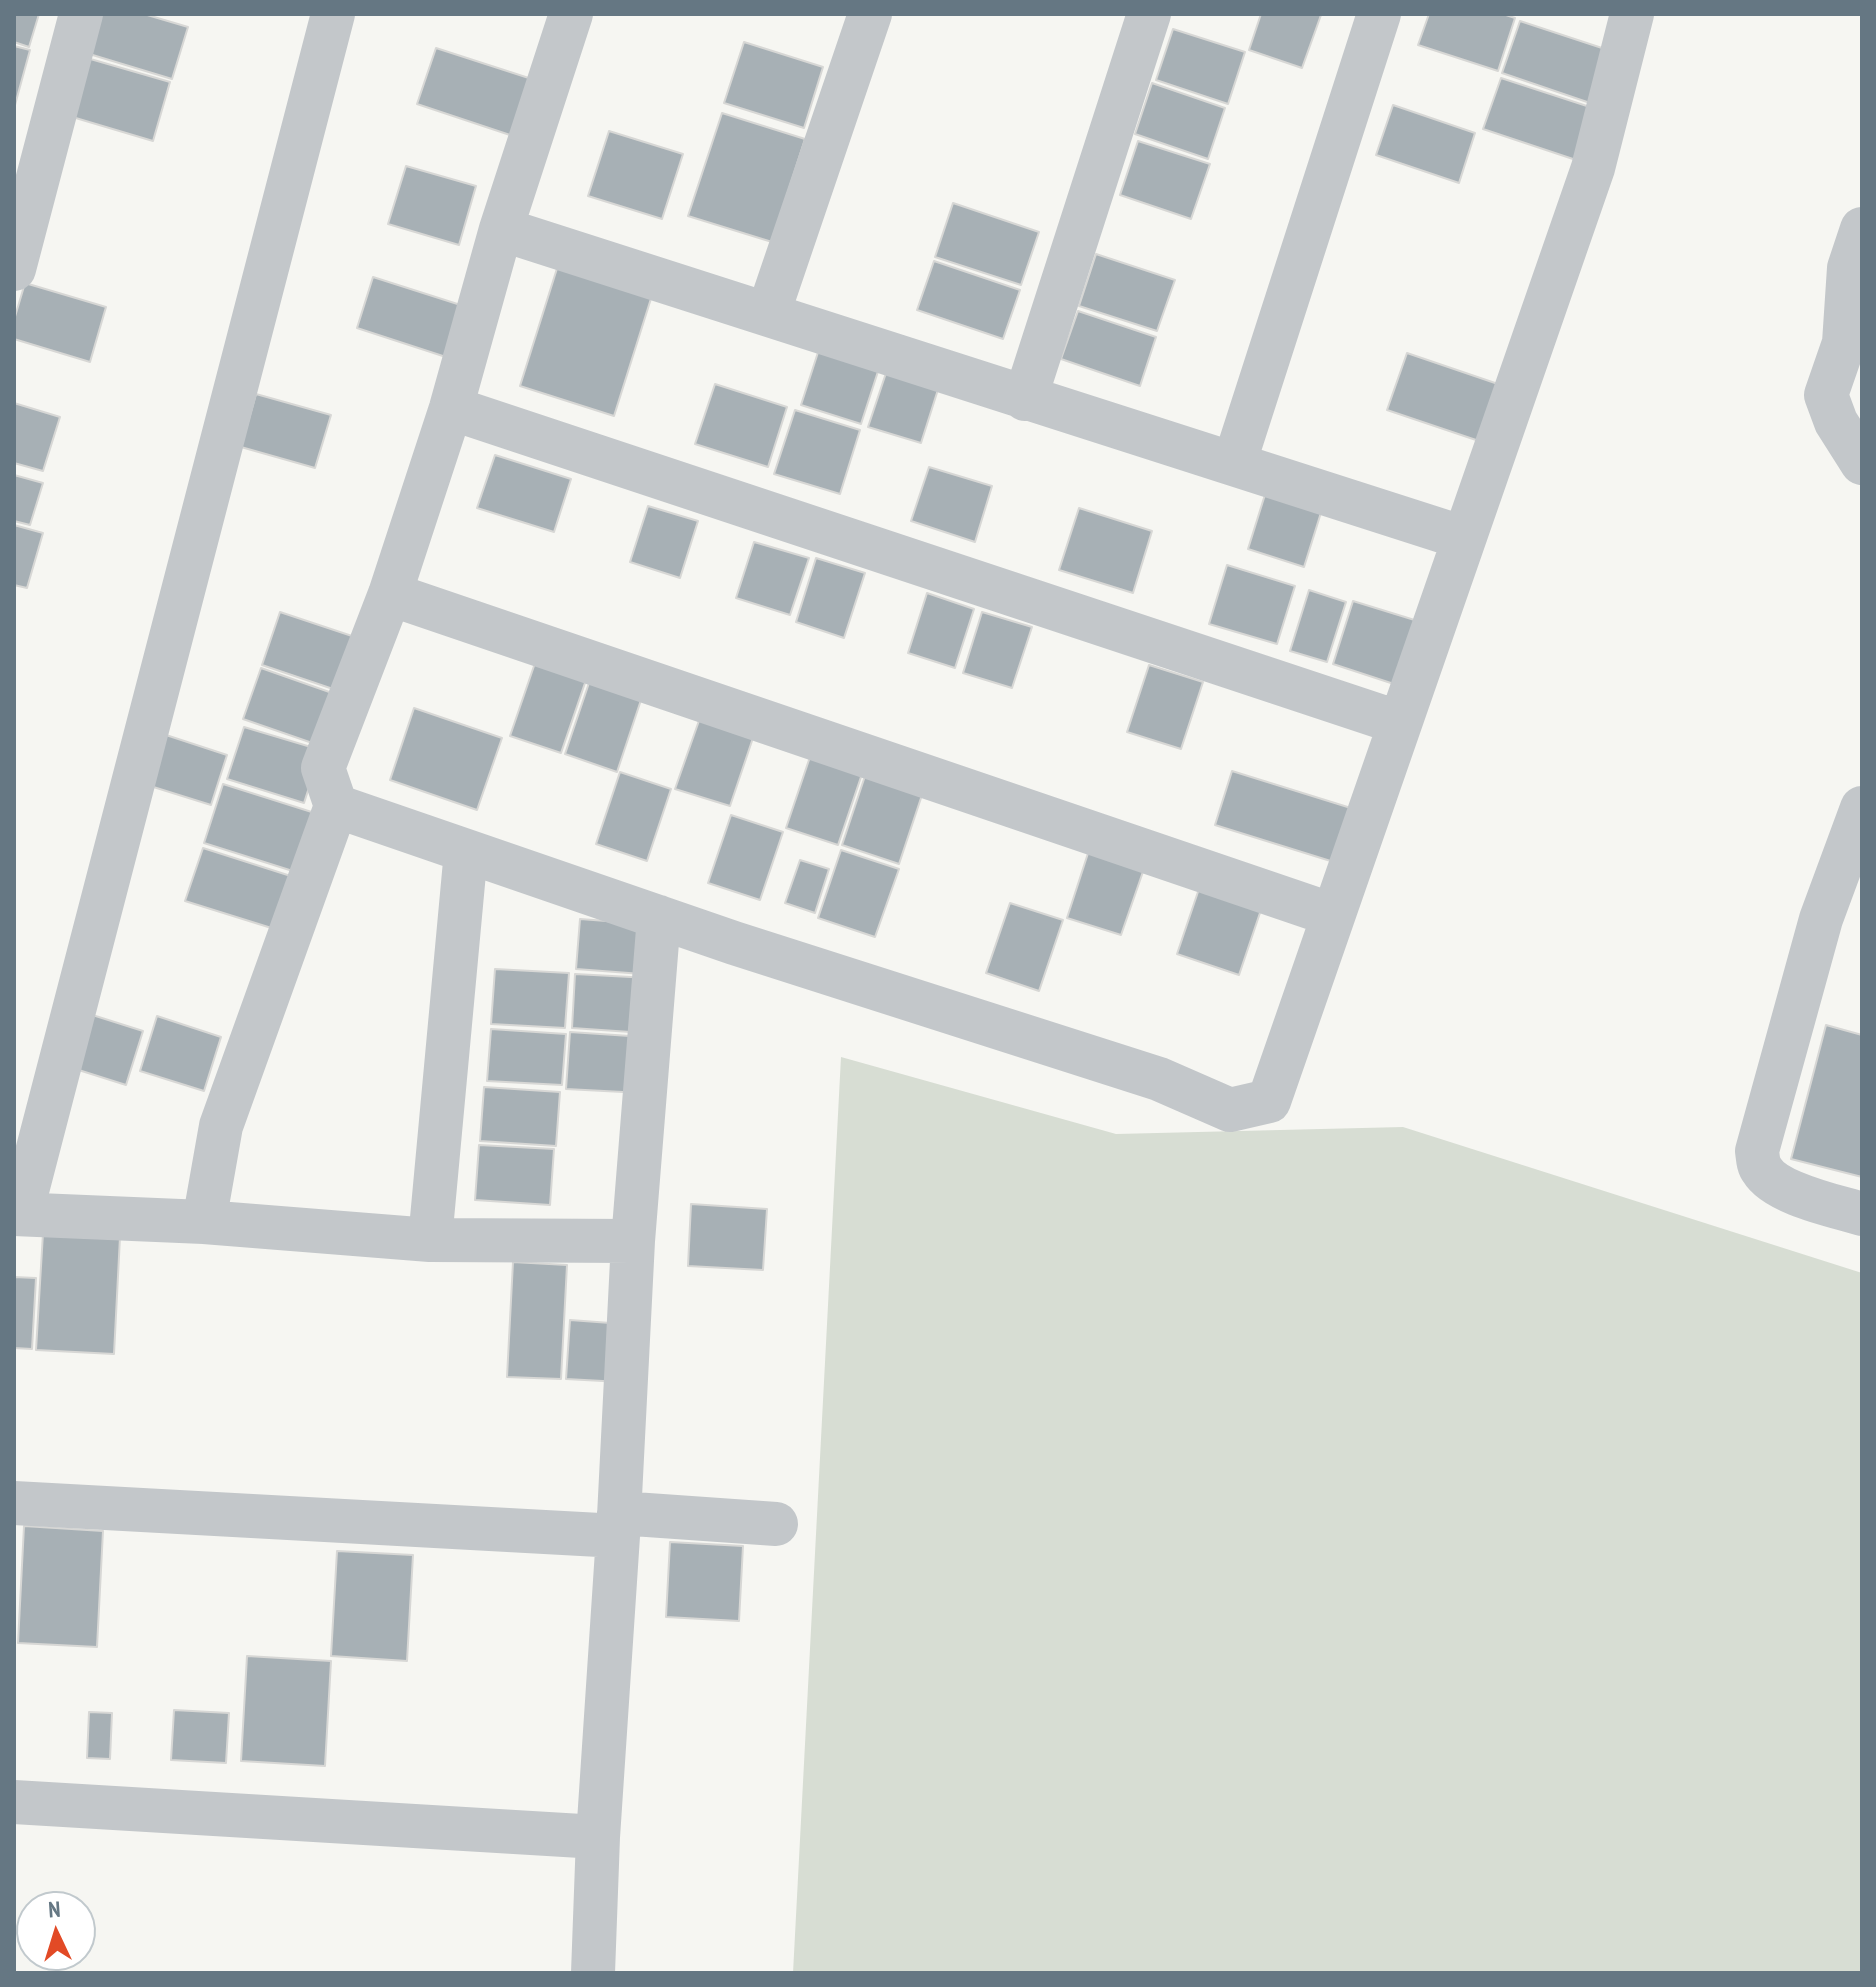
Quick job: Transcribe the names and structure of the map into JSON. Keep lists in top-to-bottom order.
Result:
{
  "north": "top"
}
